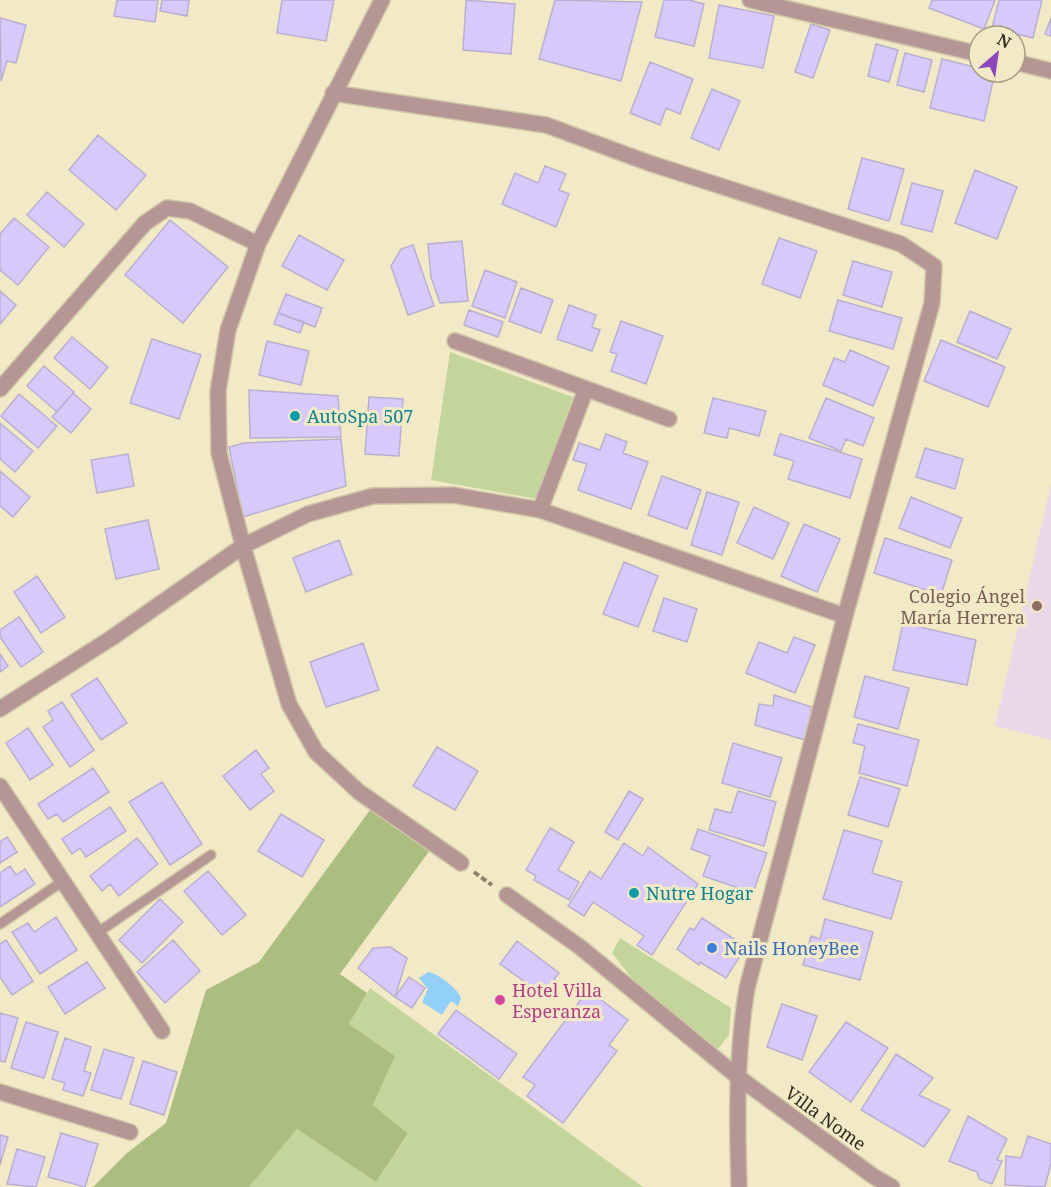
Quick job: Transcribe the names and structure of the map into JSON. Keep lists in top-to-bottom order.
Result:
{
  "streets": {
    "street": ["Villa Nome"]
  },
  "places": [
    "AutoSpa 507",
    "Colegio Ángel María Herrera",
    "Nutre Hogar",
    "Nails HoneyBee",
    "Hotel Villa Esperanza"
  ],
  "north": "top right"
}
